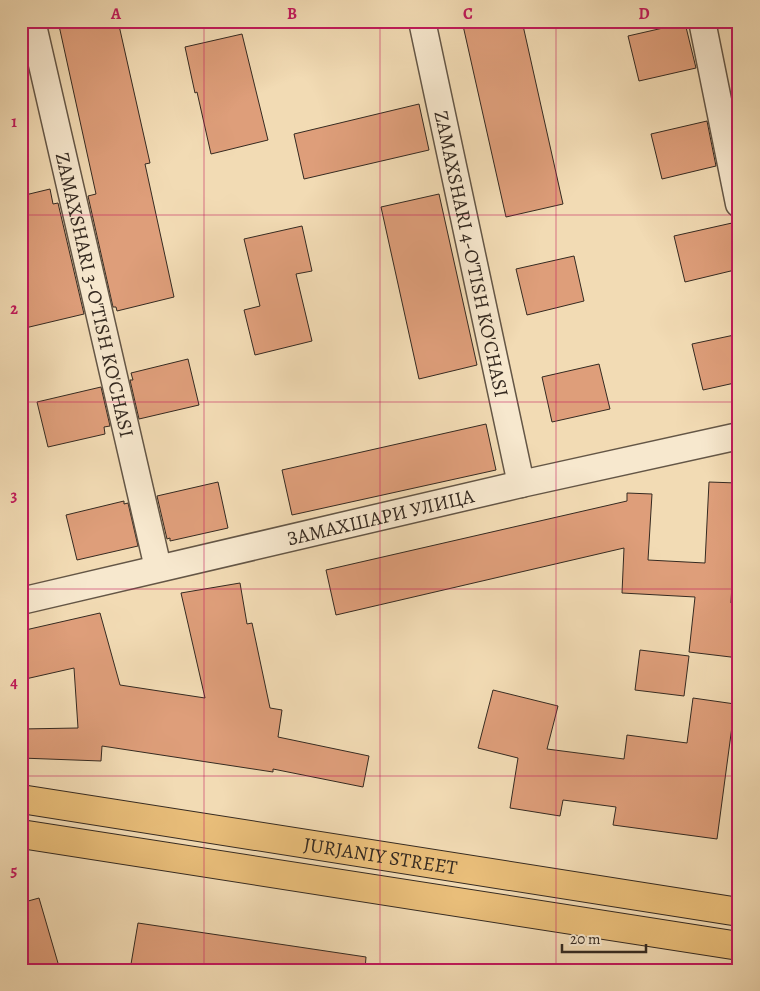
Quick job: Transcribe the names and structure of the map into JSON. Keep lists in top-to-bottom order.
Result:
{
  "streets": {
    "main road": ["JURJANIY STREET"],
    "street": ["ZAMAXSHARI 4-O'TISH KO'CHASI", "ZAMAXSHARI 3-O'TISH KO'CHASI", "ЗАМАХШАРИ УЛИЦА"]
  },
  "crossings": [
    ["ZAMAXSHARI 4-O'TISH KO'CHASI", "ЗАМАХШАРИ УЛИЦА"],
    ["ZAMAXSHARI 3-O'TISH KO'CHASI", "ЗАМАХШАРИ УЛИЦА"]
  ],
  "scale_bar": "20 m",
  "grid": {
    "columns": [
      "A",
      "B",
      "C",
      "D"
    ],
    "rows": [
      "1",
      "2",
      "3",
      "4",
      "5"
    ]
  }
}
